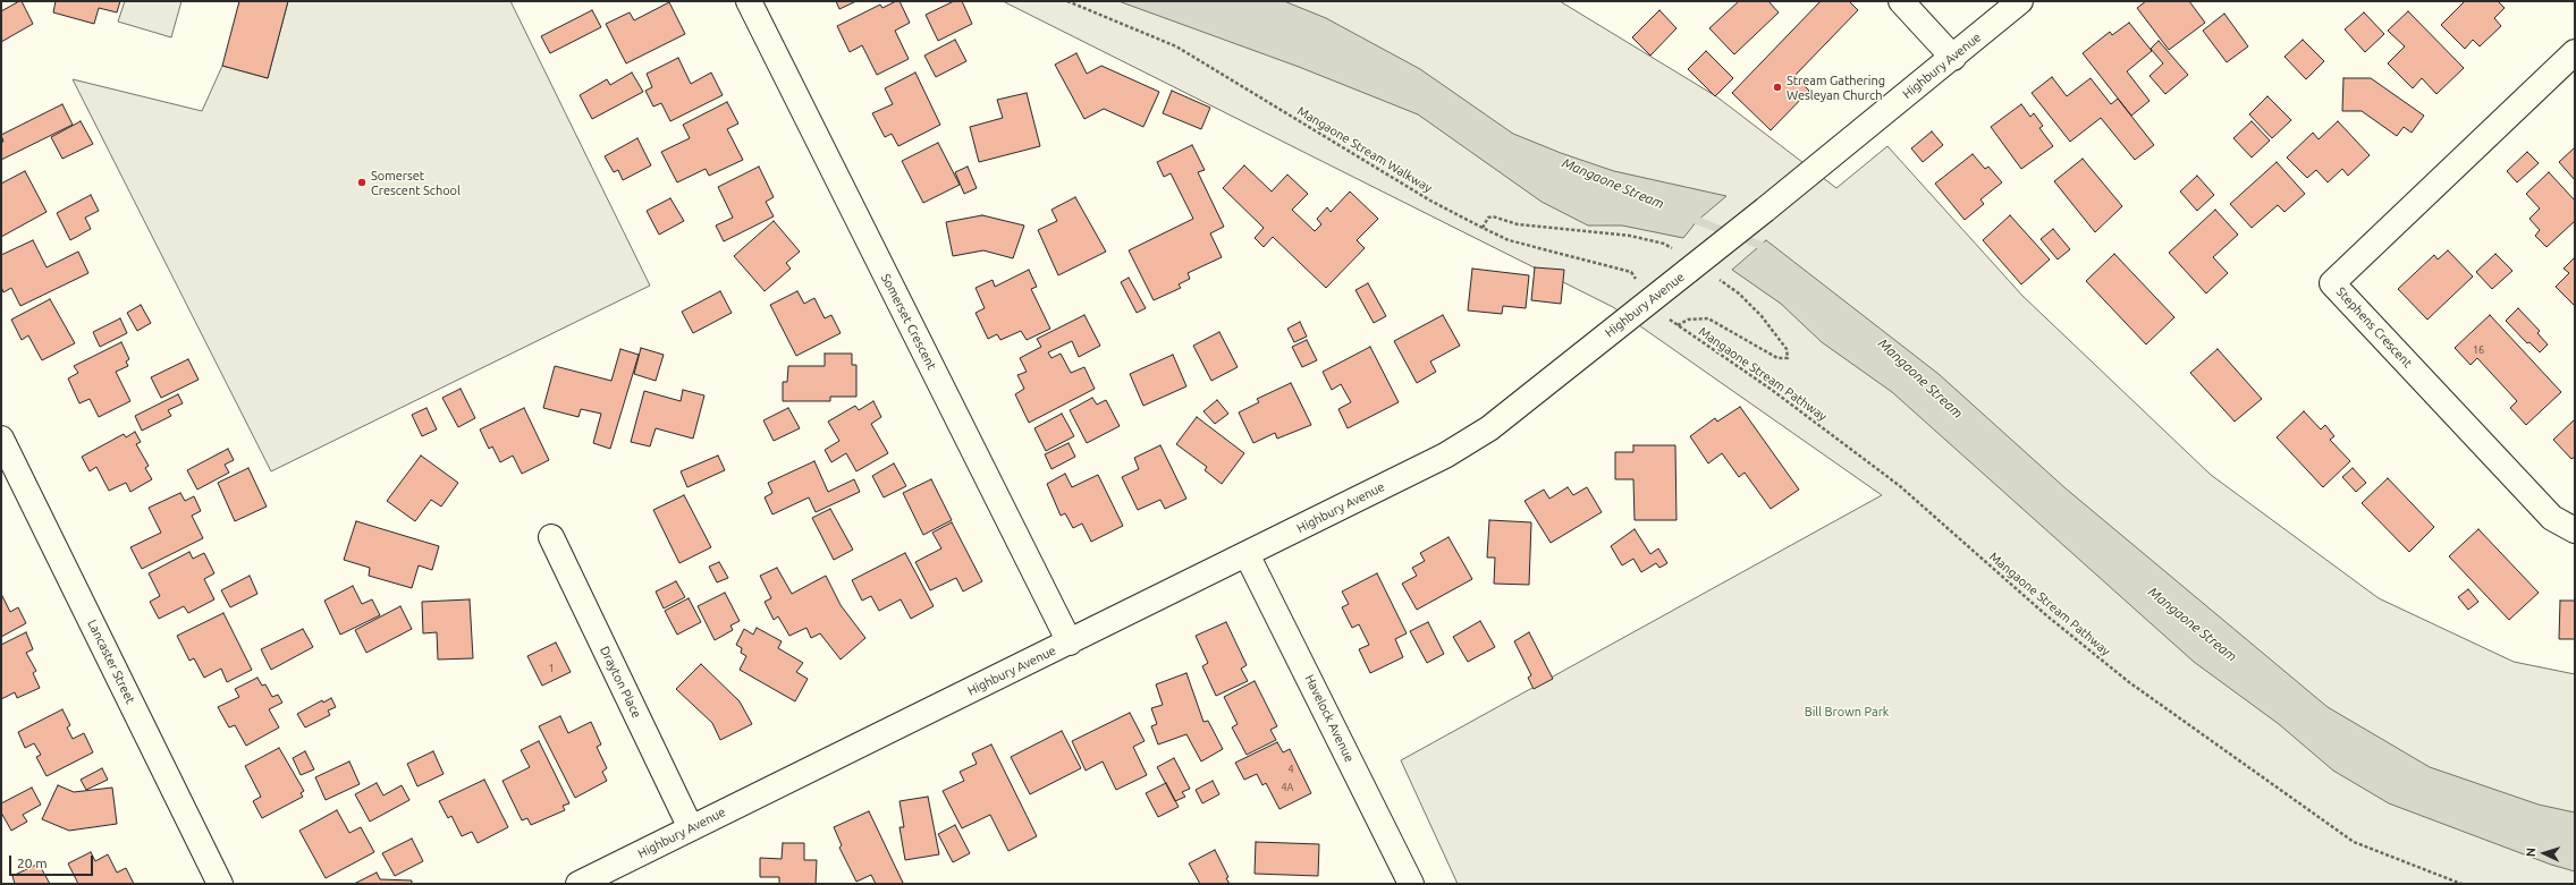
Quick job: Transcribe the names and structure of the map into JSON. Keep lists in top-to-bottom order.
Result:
{
  "streets": {
    "street": [
      "Highbury Avenue",
      "Somerset Crescent",
      "Stephens Crescent",
      "Lancaster Street",
      "Drayton Place",
      "Havelock Avenue"
    ],
    "path": ["Mangaone Stream Walkway", "Mangaone Stream Pathway"]
  },
  "crossings": [
    ["Highbury Avenue", "Mangaone Stream Walkway"],
    ["Highbury Avenue", "Somerset Crescent"],
    ["Highbury Avenue", "Mangaone Stream Pathway"],
    ["Highbury Avenue", "Drayton Place"],
    ["Highbury Avenue", "Havelock Avenue"],
    ["Mangaone Stream Walkway", "Mangaone Stream Pathway"]
  ],
  "water": ["Mangaone Stream"],
  "parks": ["Bill Brown Park"],
  "places": ["Stream Gathering Wesleyan Church", "Somerset Crescent School"],
  "house_numbers": [
    "16",
    "1",
    "4",
    "4A"
  ],
  "scale_bar": "20 m",
  "north": "left"
}
